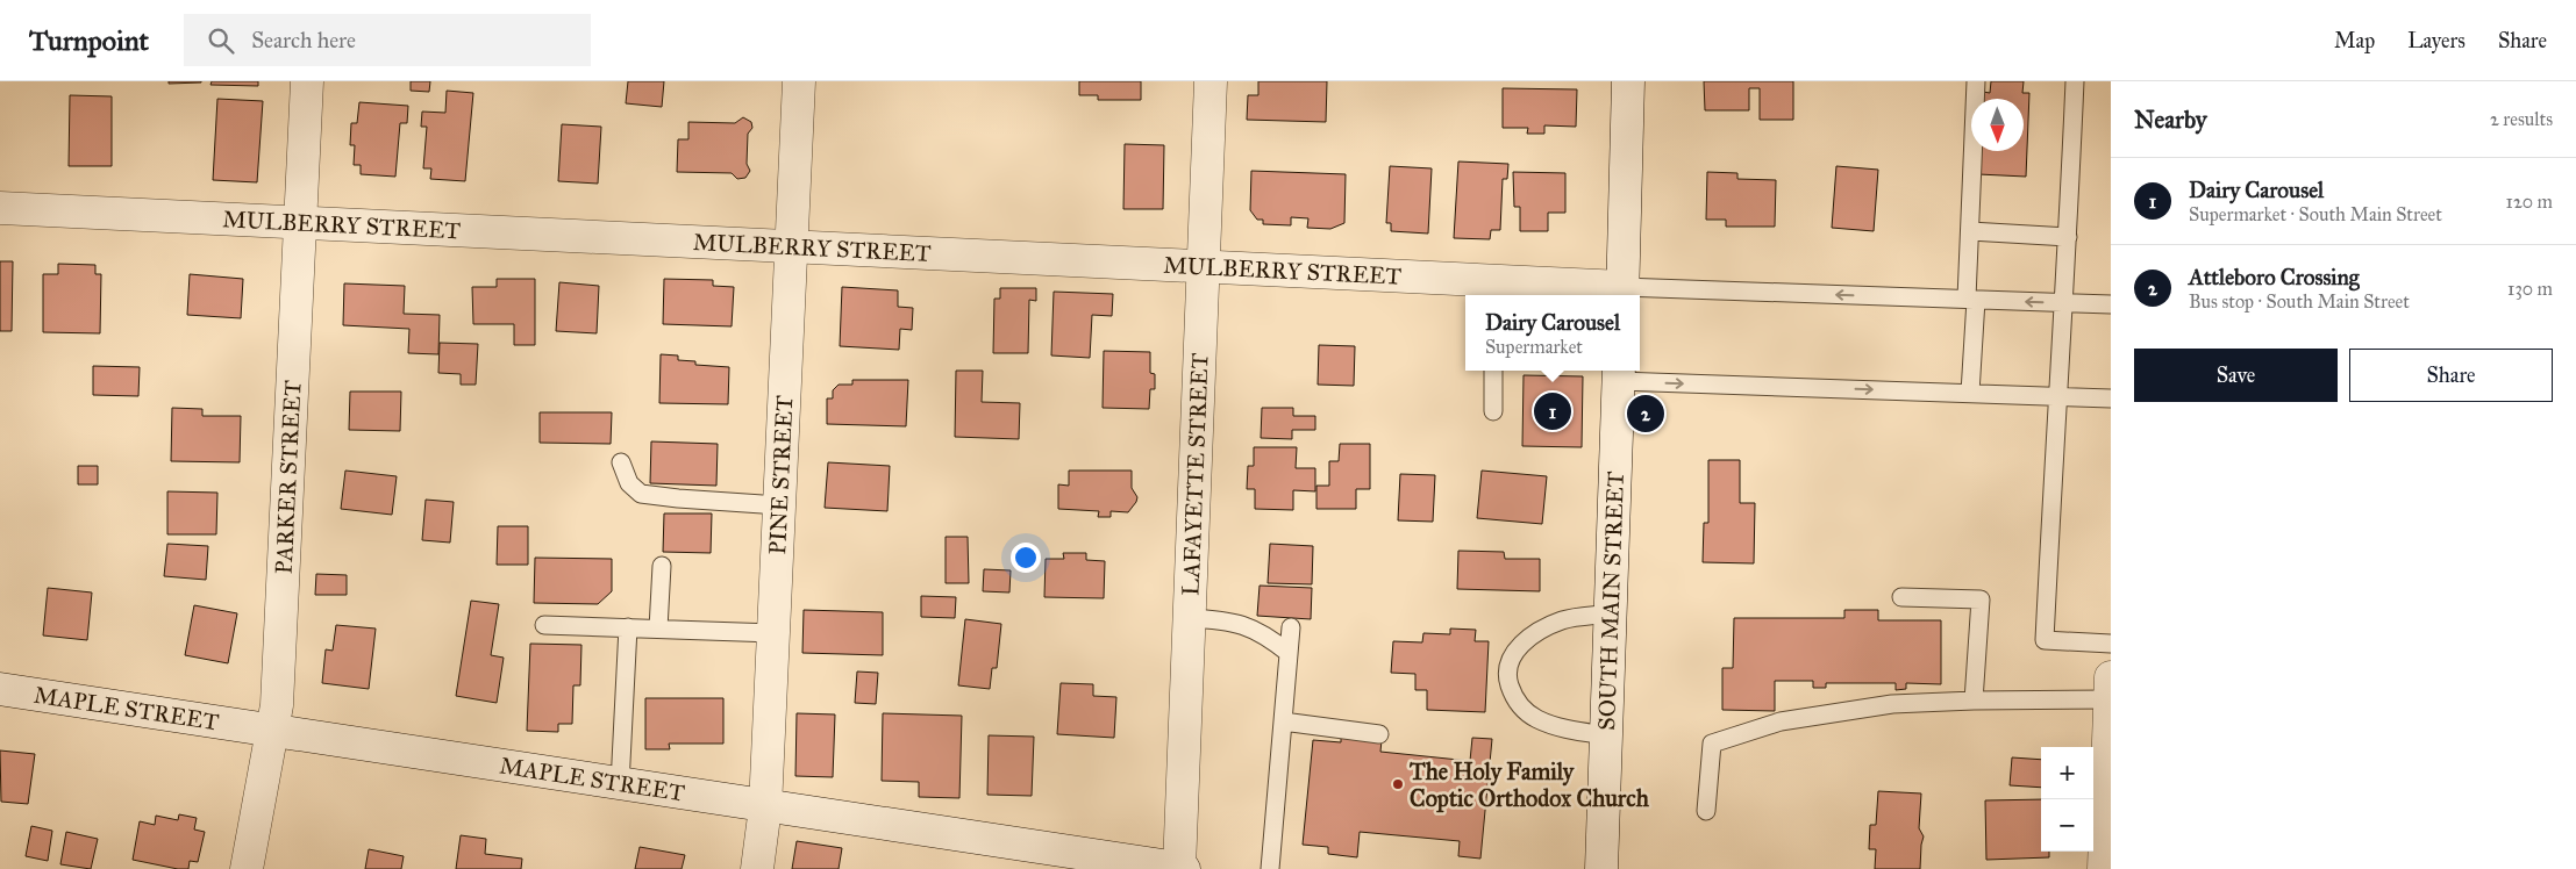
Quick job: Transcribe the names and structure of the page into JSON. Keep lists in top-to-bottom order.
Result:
{
  "streets": {
    "street": [
      "MULBERRY STREET",
      "PINE STREET",
      "LAFAYETTE STREET",
      "PARKER STREET",
      "SOUTH MAIN STREET",
      "MAPLE STREET"
    ]
  },
  "crossings": [
    ["MULBERRY STREET", "PINE STREET"],
    ["MULBERRY STREET", "LAFAYETTE STREET"],
    ["MULBERRY STREET", "PARKER STREET"],
    ["PINE STREET", "MAPLE STREET"],
    ["LAFAYETTE STREET", "MAPLE STREET"],
    ["PARKER STREET", "MAPLE STREET"]
  ],
  "places": ["The Holy Family Coptic Orthodox Church"],
  "north": "bottom",
  "page": {
    "header": "Turnpoint",
    "search": "Search here",
    "nav": ["Map", "Layers", "Share"],
    "heading": ["Nearby", "2 results"],
    "list": [
      {
        "mark": "1",
        "name": "Dairy Carousel",
        "note": "Supermarket · South Main Street",
        "value": "120 m"
      },
      {
        "mark": "2",
        "name": "Attleboro Crossing",
        "note": "Bus stop · South Main Street",
        "value": "130 m"
      }
    ],
    "popup": ["Dairy Carousel", "Supermarket"],
    "buttons": ["Save", "Share"],
    "pins": ["1", "2"],
    "map_buttons": ["+", "−"]
  }
}
